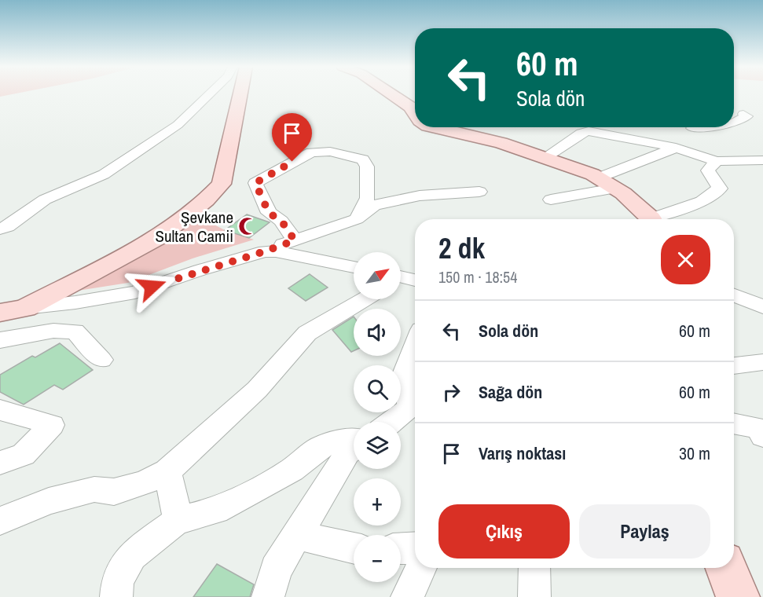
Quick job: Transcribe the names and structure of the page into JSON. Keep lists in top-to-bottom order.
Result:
{
  "places": {
    "mosque": ["Şevkane Sultan Camii"]
  },
  "north": "top right",
  "page": {
    "turn": ["60 m", "Sola dön"],
    "heading": ["2 dk", "150 m · 18:54"],
    "map_buttons": ["+", "−"],
    "list": [
      {
        "name": "Sola dön",
        "value": "60 m"
      },
      {
        "name": "Sağa dön",
        "value": "60 m"
      },
      {
        "name": "Varış noktası",
        "value": "30 m"
      }
    ],
    "buttons": ["Çıkış", "Paylaş"]
  }
}
